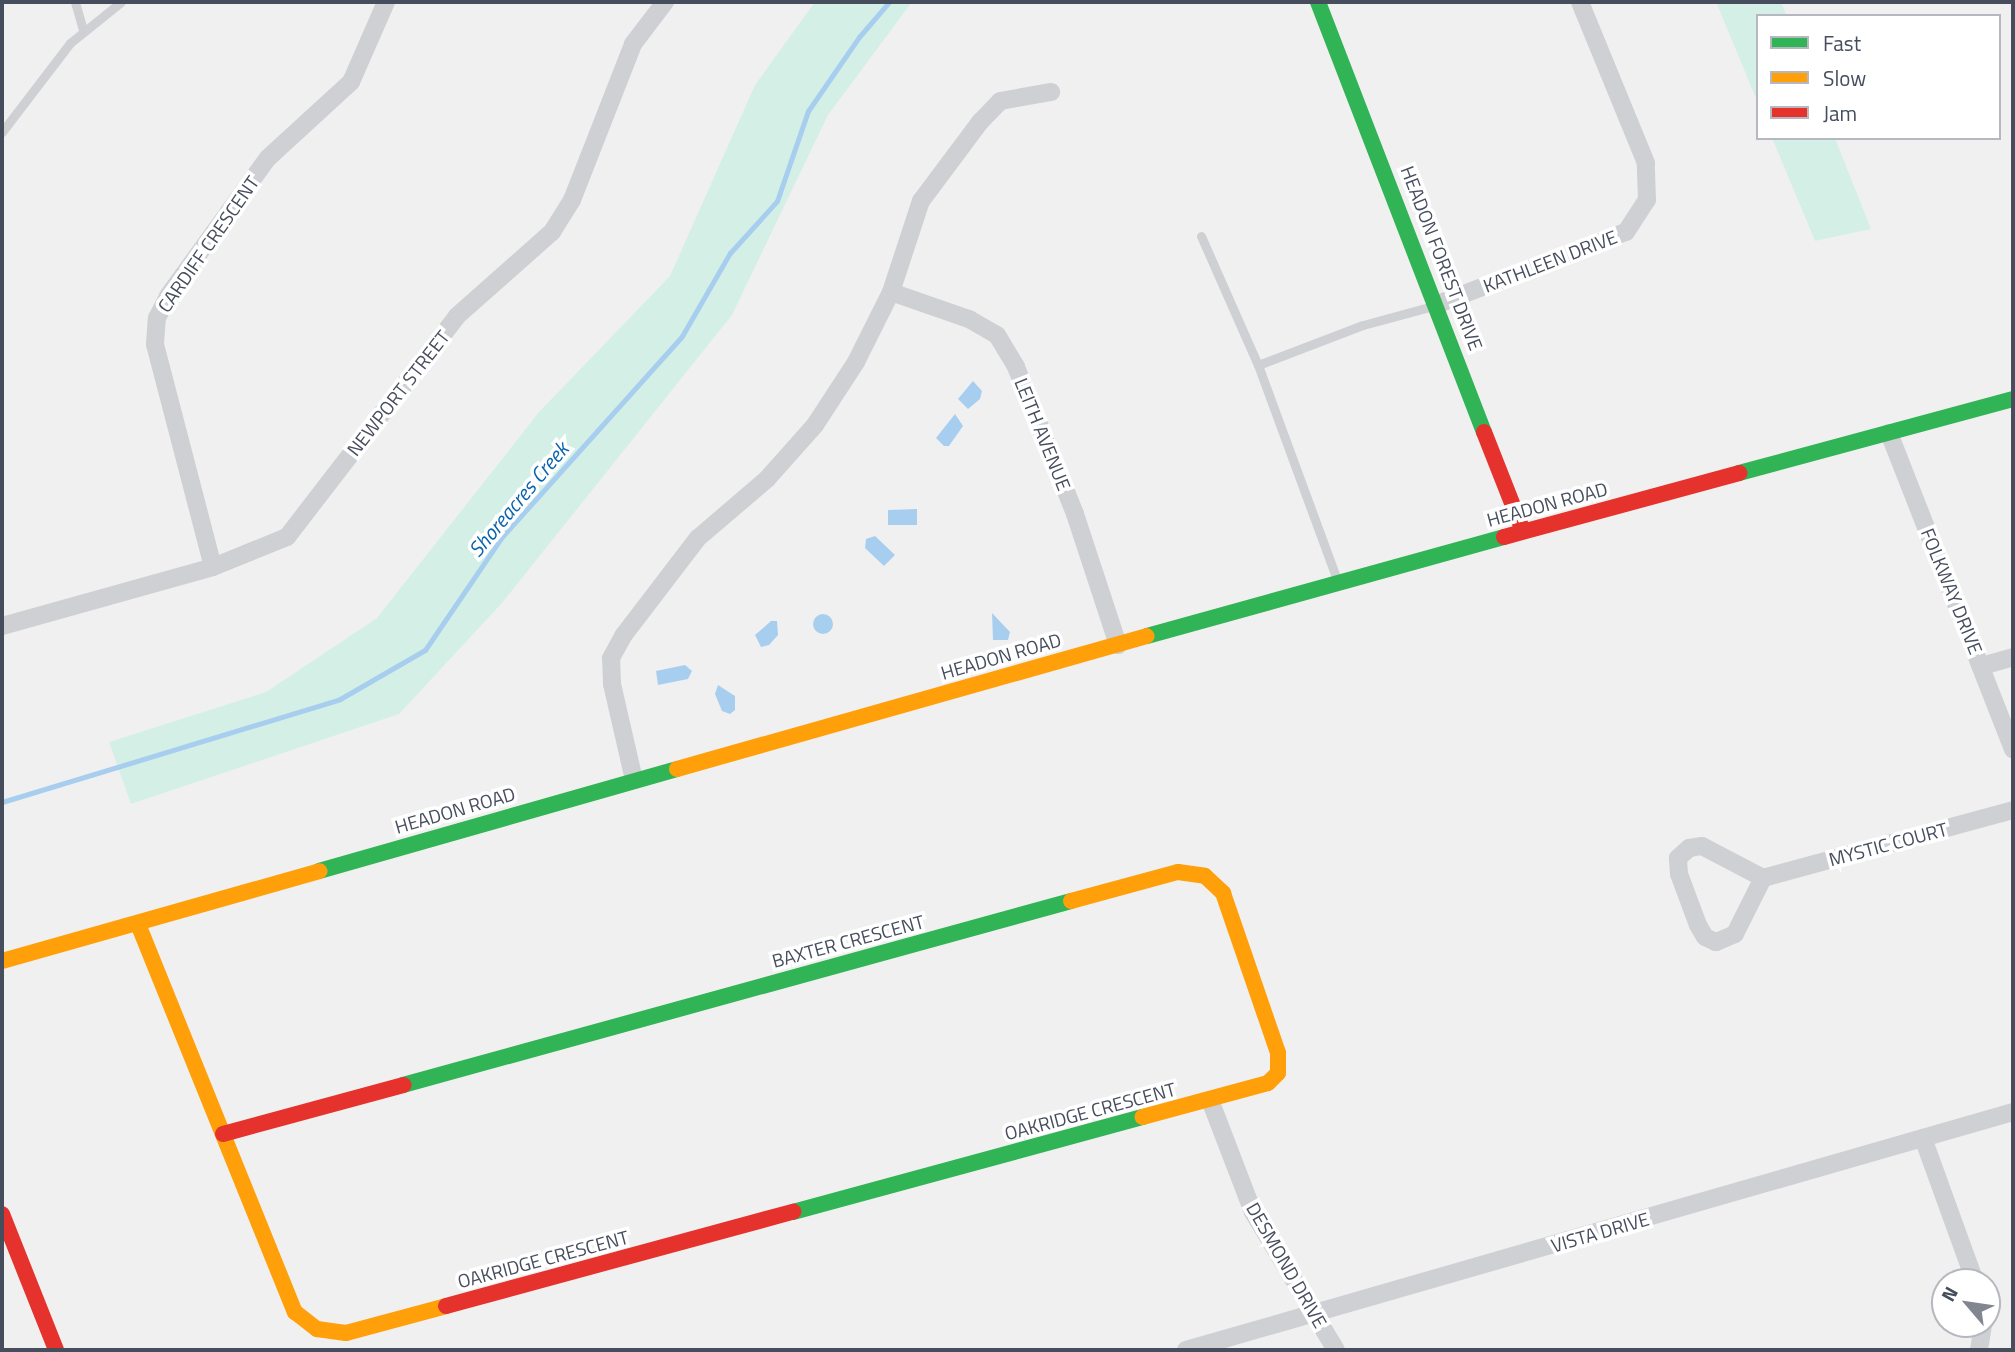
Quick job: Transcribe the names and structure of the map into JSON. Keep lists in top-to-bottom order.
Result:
{
  "streets": {
    "street": [
      "CARDIFF CRESCENT",
      "HEADON FOREST DRIVE",
      "KATHLEEN DRIVE",
      "NEWPORT STREET",
      "LEITH AVENUE",
      "HEADON ROAD",
      "FOLKWAY DRIVE",
      "MYSTIC COURT",
      "BAXTER CRESCENT",
      "OAKRIDGE CRESCENT",
      "VISTA DRIVE",
      "DESMOND DRIVE"
    ]
  },
  "crossings": [
    ["CARDIFF CRESCENT", "NEWPORT STREET"],
    ["HEADON FOREST DRIVE", "KATHLEEN DRIVE"],
    ["HEADON FOREST DRIVE", "HEADON ROAD"],
    ["LEITH AVENUE", "HEADON ROAD"],
    ["HEADON ROAD", "FOLKWAY DRIVE"],
    ["HEADON ROAD", "OAKRIDGE CRESCENT"],
    ["BAXTER CRESCENT", "OAKRIDGE CRESCENT"],
    ["BAXTER CRESCENT", "DESMOND DRIVE"],
    ["OAKRIDGE CRESCENT", "DESMOND DRIVE"],
    ["VISTA DRIVE", "DESMOND DRIVE"]
  ],
  "water": ["Shoreacres Creek"],
  "legend": ["Fast", "Slow", "Jam"],
  "north": "top left"
}
